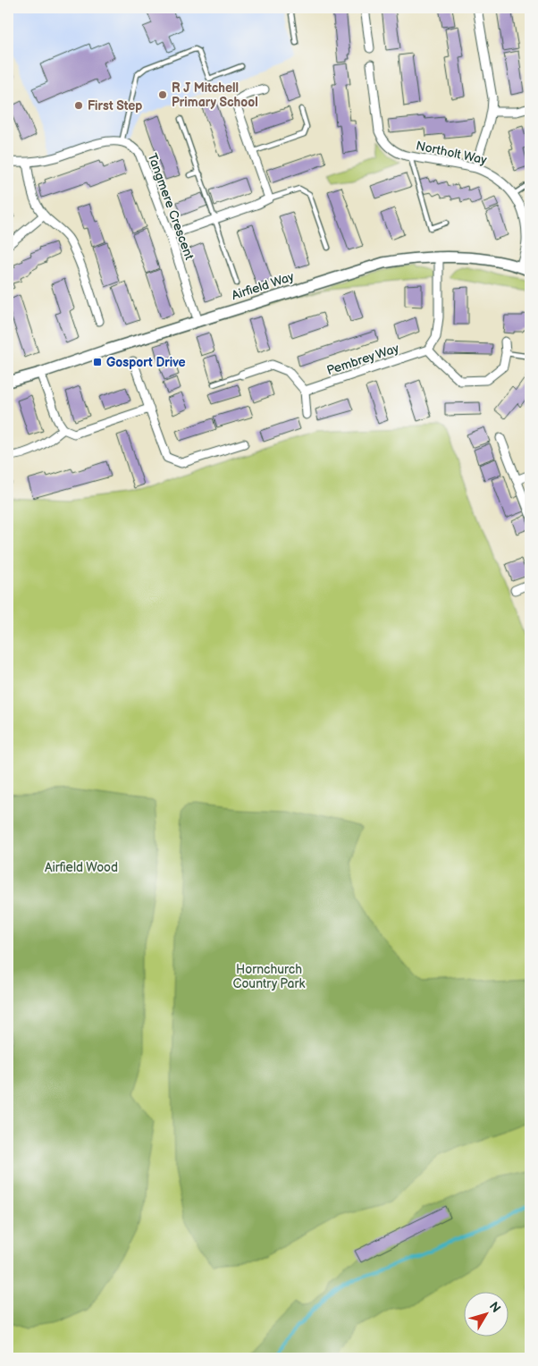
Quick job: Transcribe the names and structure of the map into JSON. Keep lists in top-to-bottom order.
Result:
{
  "streets": {
    "street": [
      "Northolt Way",
      "Tangmere Crescent",
      "Airfield Way",
      "Pembrey Way"
    ]
  },
  "crossings": [
    ["Northolt Way", "Airfield Way"],
    ["Tangmere Crescent", "Airfield Way"]
  ],
  "parks": ["Airfield Wood", "Hornchurch Country Park"],
  "places": {
    "other": ["R J Mitchell Primary School", "First Step"],
    "transit": ["Gosport Drive"]
  },
  "north": "top right"
}
